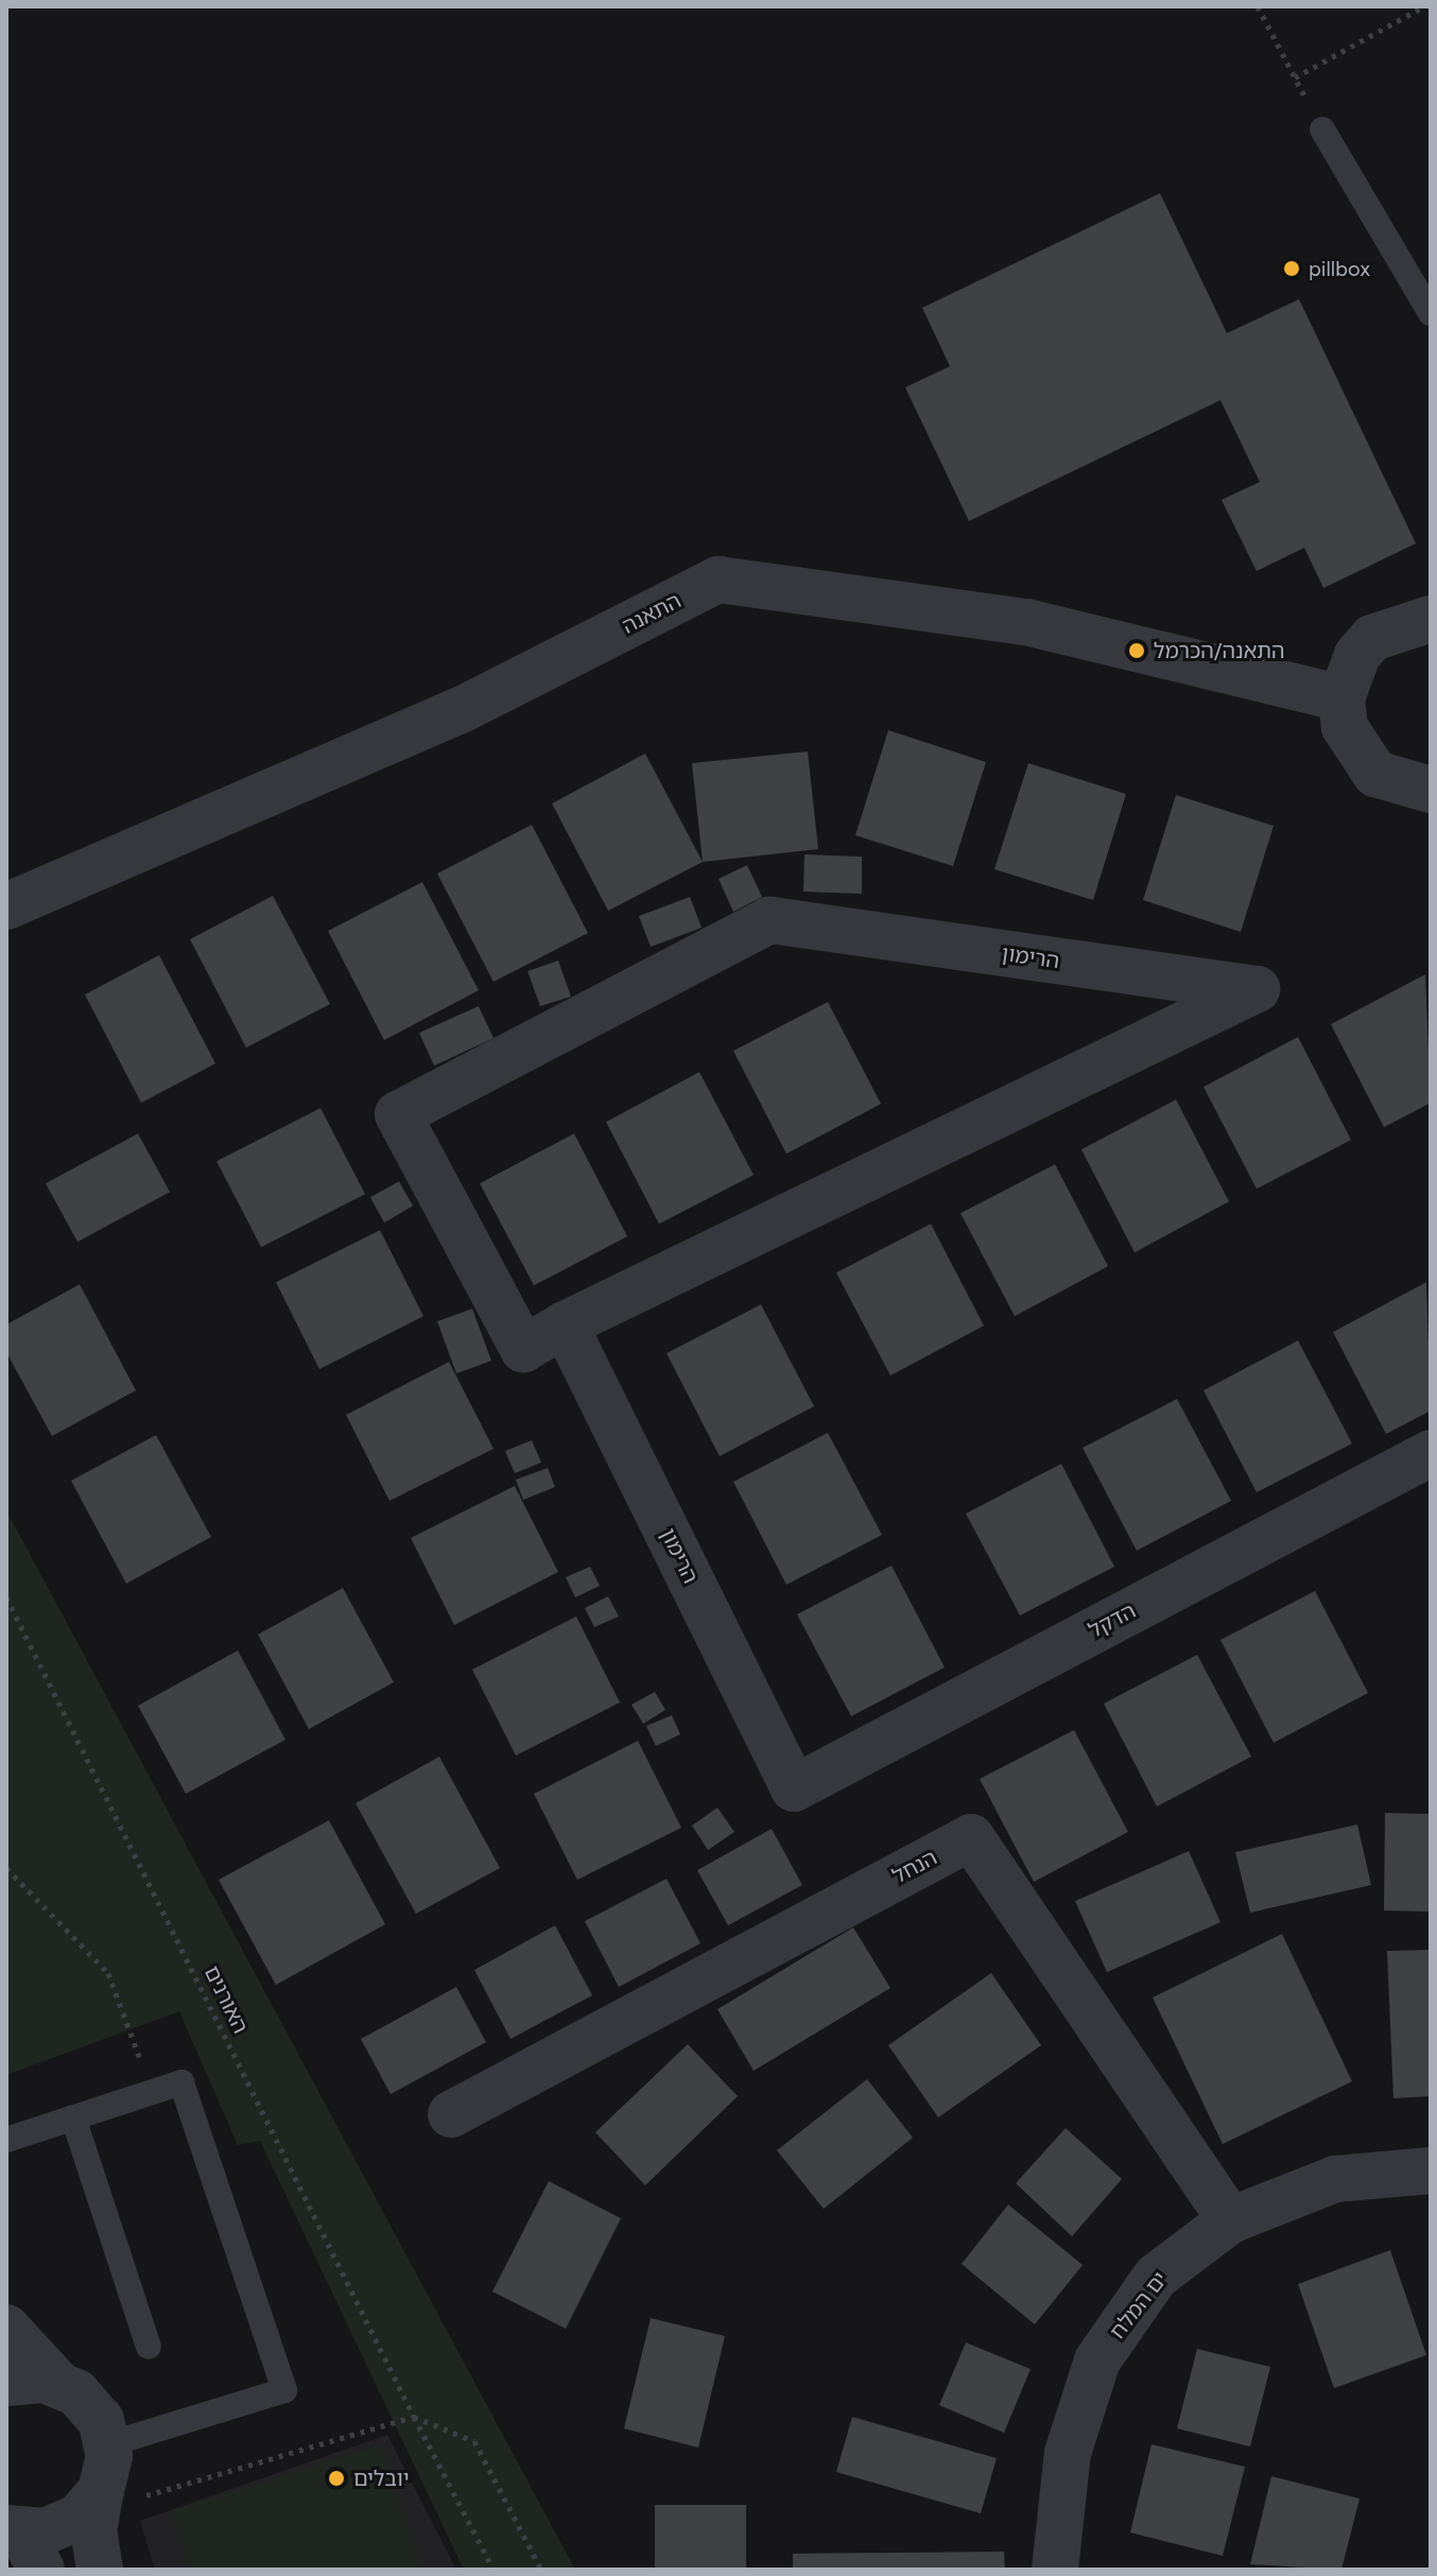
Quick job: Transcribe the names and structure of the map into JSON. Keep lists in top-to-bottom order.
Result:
{
  "streets": {
    "street": [
      "התאנה",
      "הרימון",
      "הדקל",
      "הנחל",
      "ים המלח"
    ],
    "path": ["האורנים"]
  },
  "crossings": [
    ["הרימון", "הדקל"],
    ["הנחל", "ים המלח"]
  ],
  "places": ["pillbox", "התאנה/הכרמל", "יובלים"]
}
